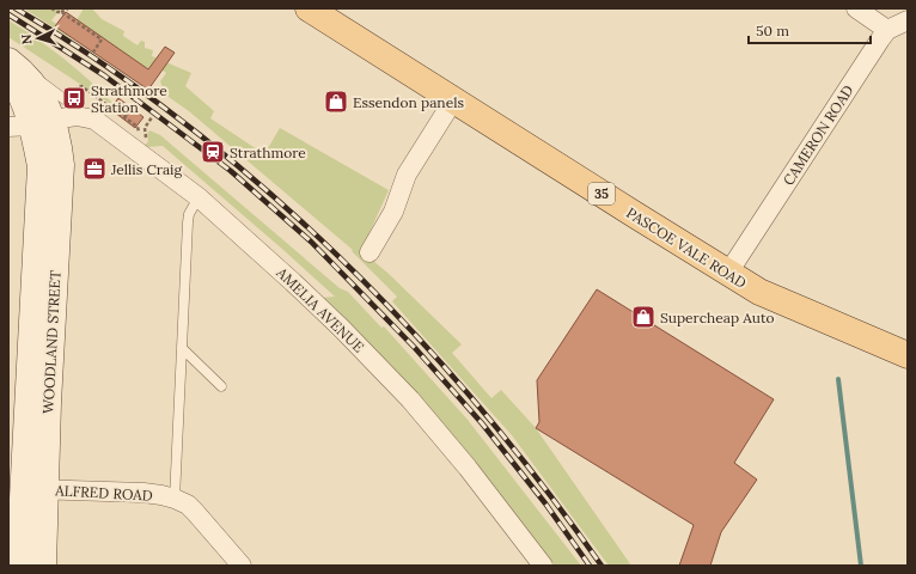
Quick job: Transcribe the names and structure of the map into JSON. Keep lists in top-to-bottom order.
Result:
{
  "streets": {
    "main road": ["35", "PASCOE VALE ROAD", "WOODLAND STREET"],
    "street": ["CAMERON ROAD", "AMELIA AVENUE", "ALFRED ROAD"]
  },
  "crossings": [
    ["CAMERON ROAD", "PASCOE VALE ROAD"],
    ["AMELIA AVENUE", "WOODLAND STREET"],
    ["WOODLAND STREET", "ALFRED ROAD"]
  ],
  "places": {
    "bus stop": ["Strathmore Station"],
    "shop": ["Essendon panels", "Supercheap Auto"],
    "station": ["Strathmore"],
    "office": ["Jellis Craig"]
  },
  "scale_bar": "50 m",
  "north": "left"
}
